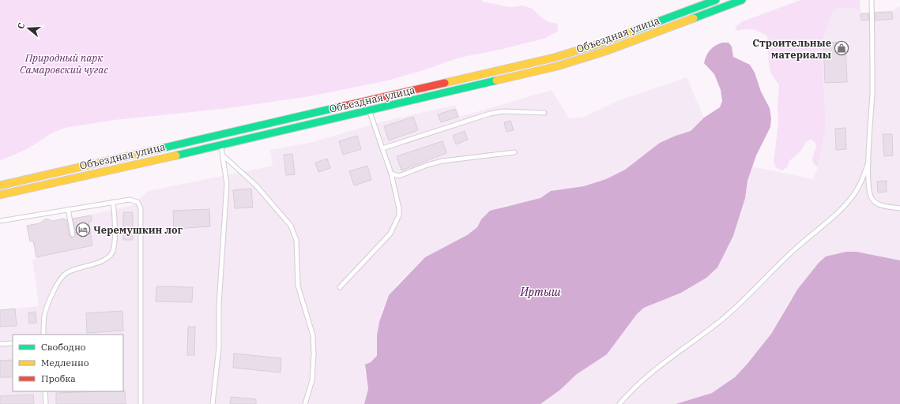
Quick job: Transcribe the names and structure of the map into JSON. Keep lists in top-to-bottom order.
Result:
{
  "streets": {
    "main road": ["Объездная улица"]
  },
  "water": ["Иртыш"],
  "parks": ["Природный парк Самаровский чугас"],
  "places": {
    "shop": ["Строительные материалы"],
    "hotel": ["Черемушкин лог"]
  },
  "legend": ["Свободно", "Медленно", "Пробка"],
  "north": "left"
}
